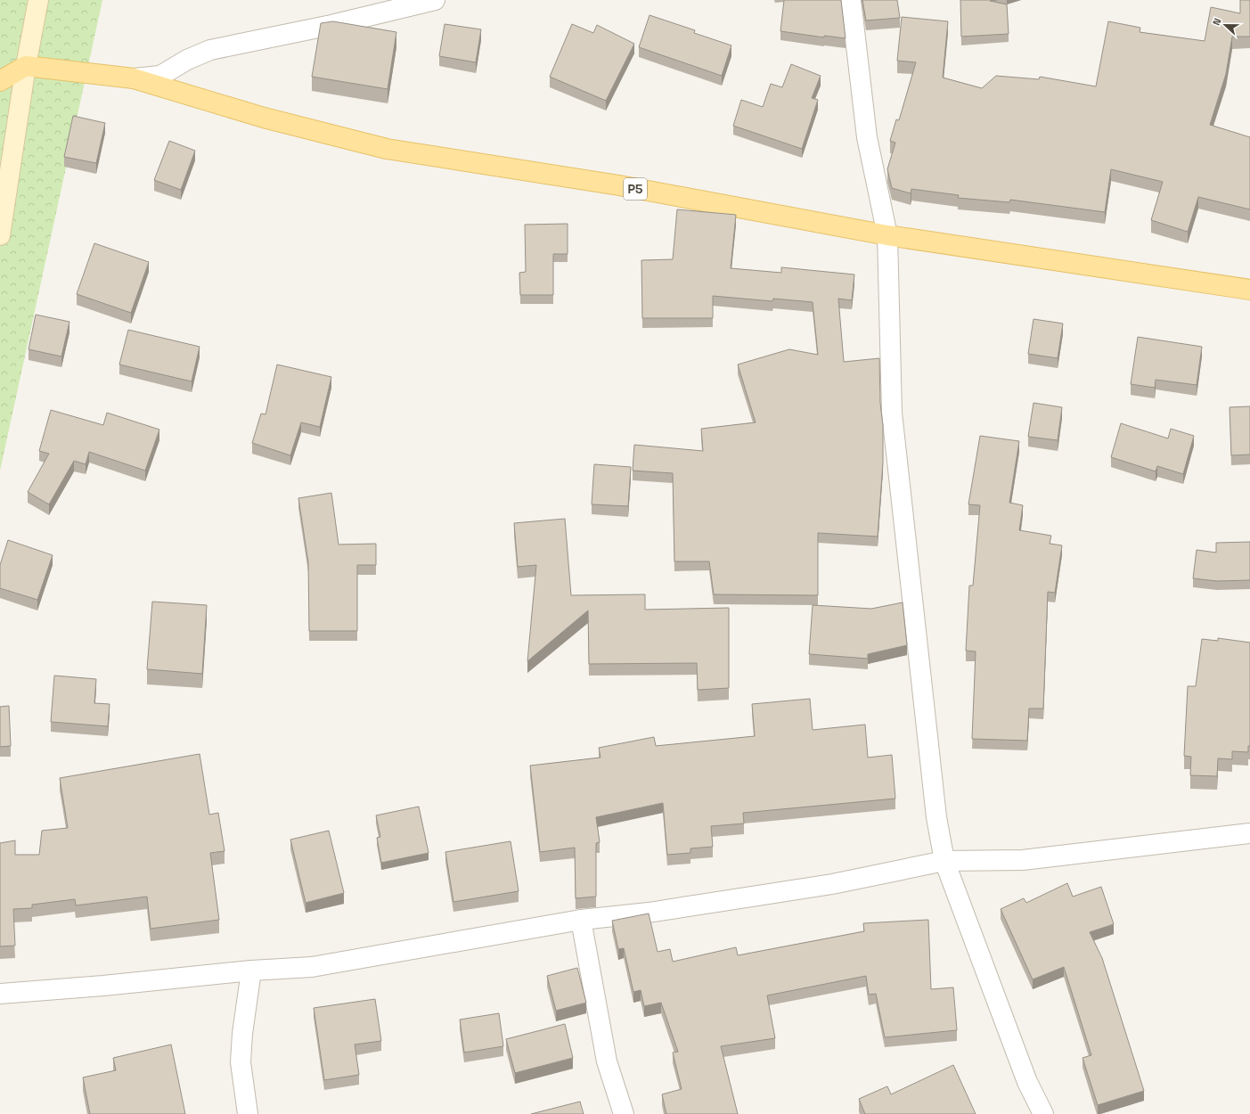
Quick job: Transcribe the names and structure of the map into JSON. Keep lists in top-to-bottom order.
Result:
{
  "streets": {
    "main road": ["P5"]
  },
  "north": "left"
}
